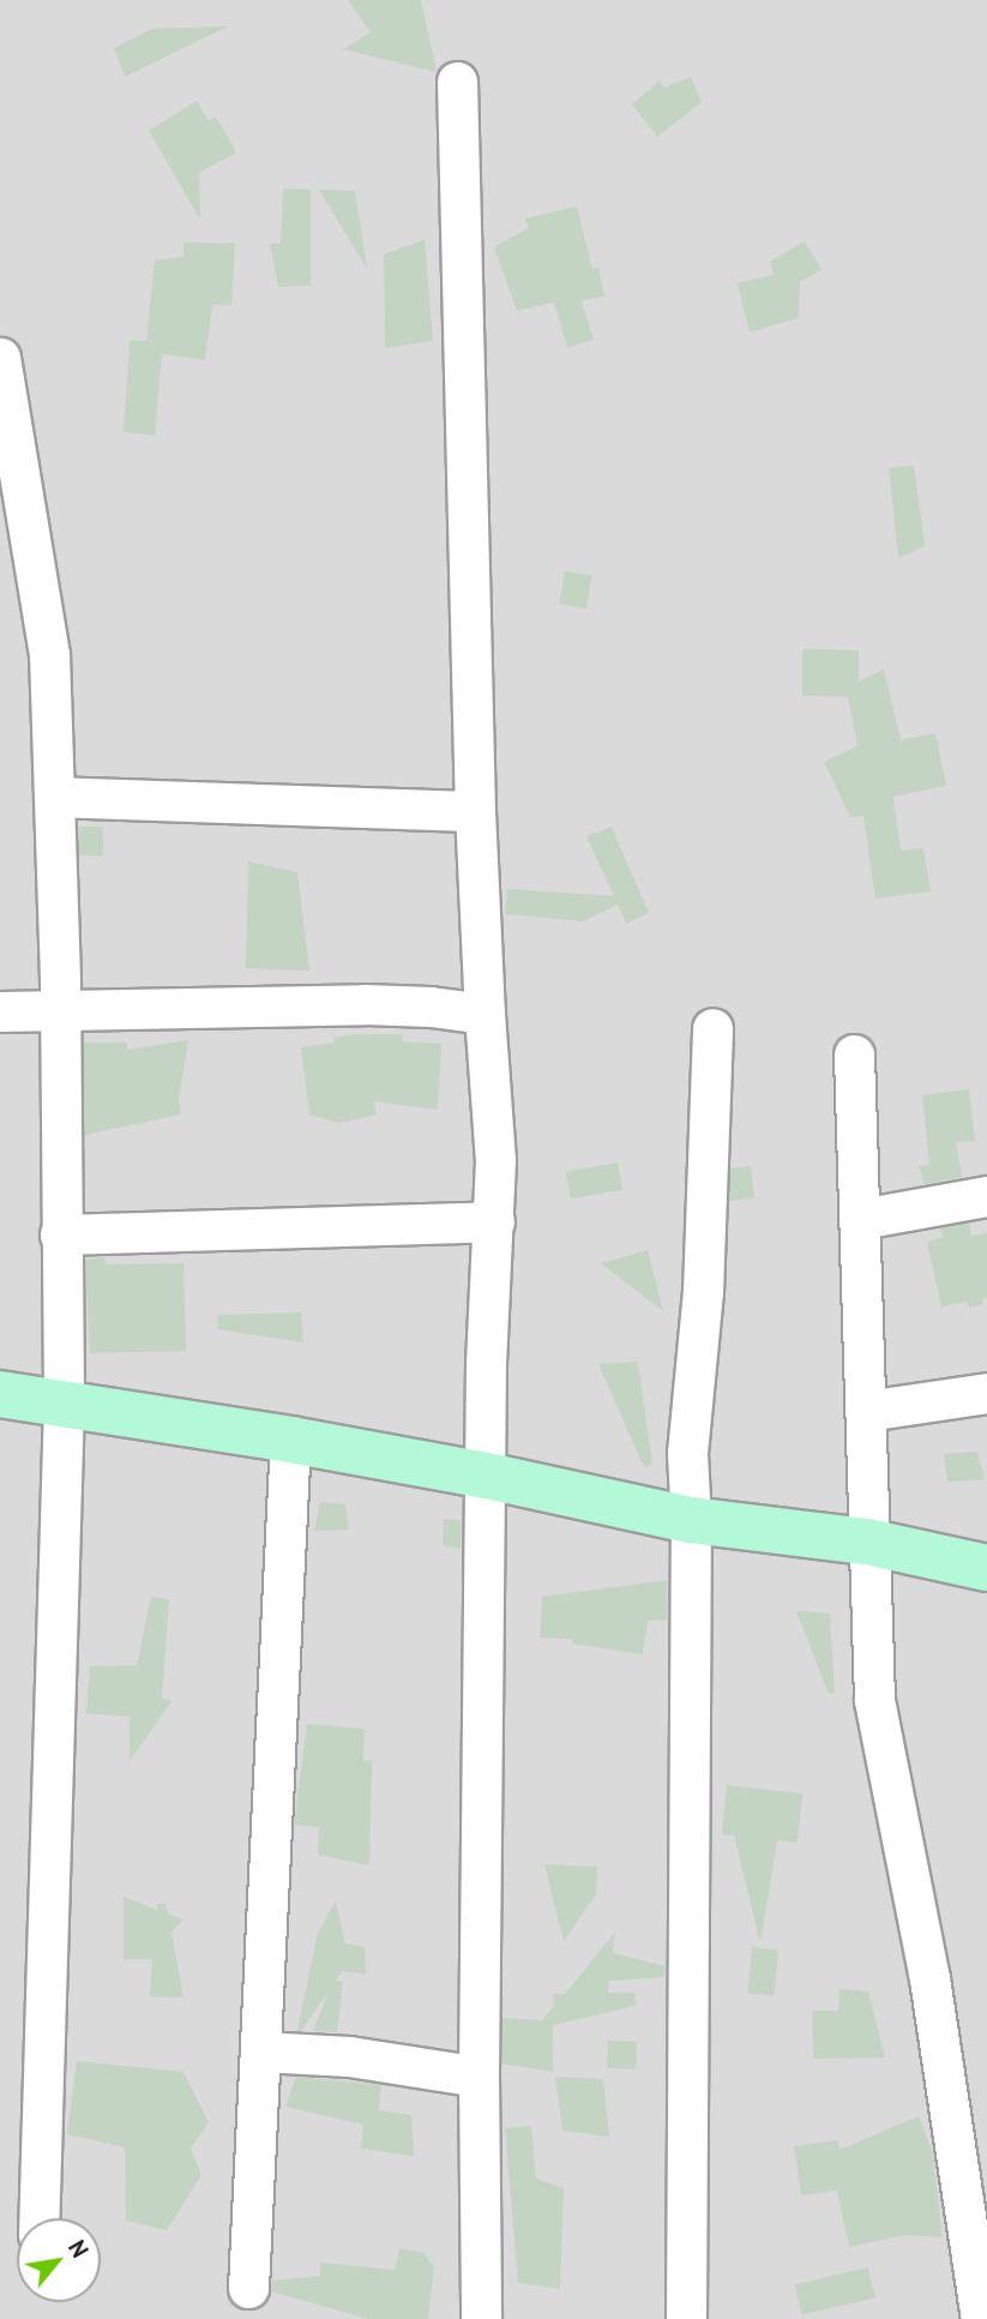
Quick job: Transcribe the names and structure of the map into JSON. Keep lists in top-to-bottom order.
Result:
{
  "north": "top right"
}
